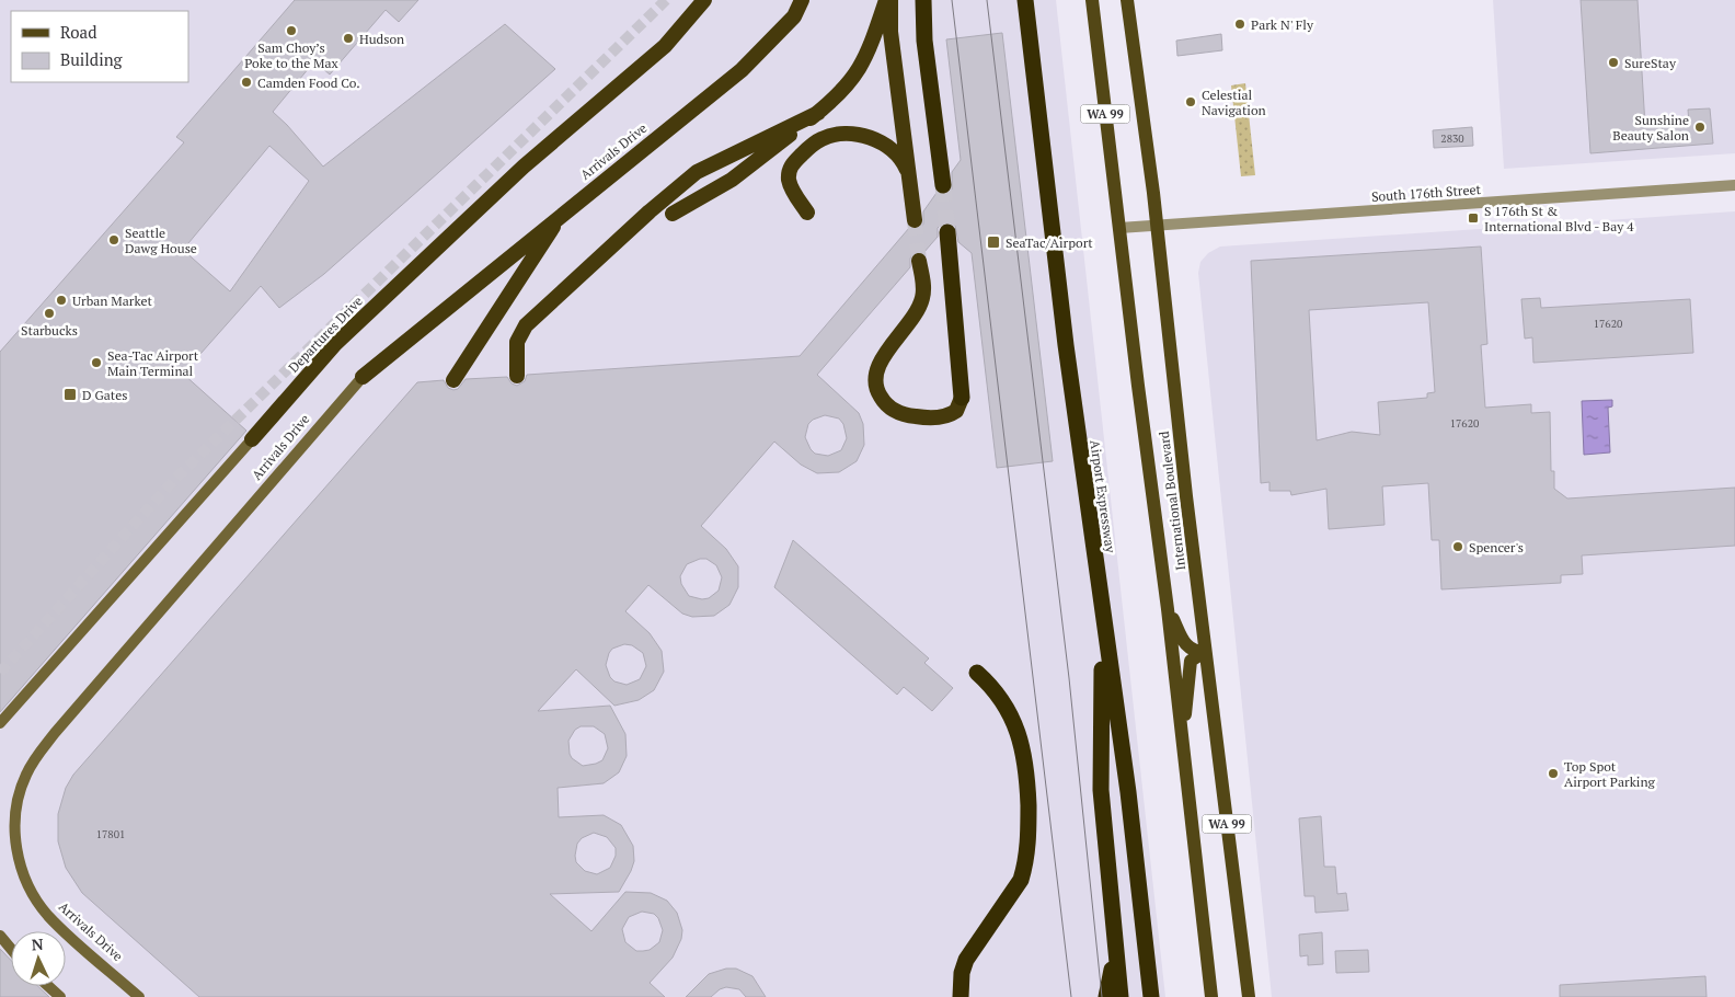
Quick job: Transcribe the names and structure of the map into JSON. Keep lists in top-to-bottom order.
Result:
{
  "streets": {
    "highway": ["Arrivals Drive", "Departures Drive", "Airport Expressway"],
    "main road": ["WA 99", "International Boulevard"],
    "street": ["South 176th Street"]
  },
  "crossings": [
    ["South 176th Street", "International Boulevard"]
  ],
  "places": {
    "other": [
      "Park N' Fly",
      "Sam Choy’s Poke to the Max",
      "Hudson",
      "SureStay",
      "Camden Food Co.",
      "Celestial Navigation",
      "Sunshine Beauty Salon",
      "Seattle Dawg House",
      "Urban Market",
      "Starbucks",
      "Sea-Tac Airport Main Terminal",
      "Spencer's",
      "Top Spot Airport Parking"
    ],
    "transit": ["S 176th St & International Blvd - Bay 4", "SeaTac/Airport", "D Gates"]
  },
  "house_numbers": [
    "2830",
    "17620",
    "17620",
    "17801"
  ],
  "legend": ["Road", "Building"],
  "north": "top"
}
